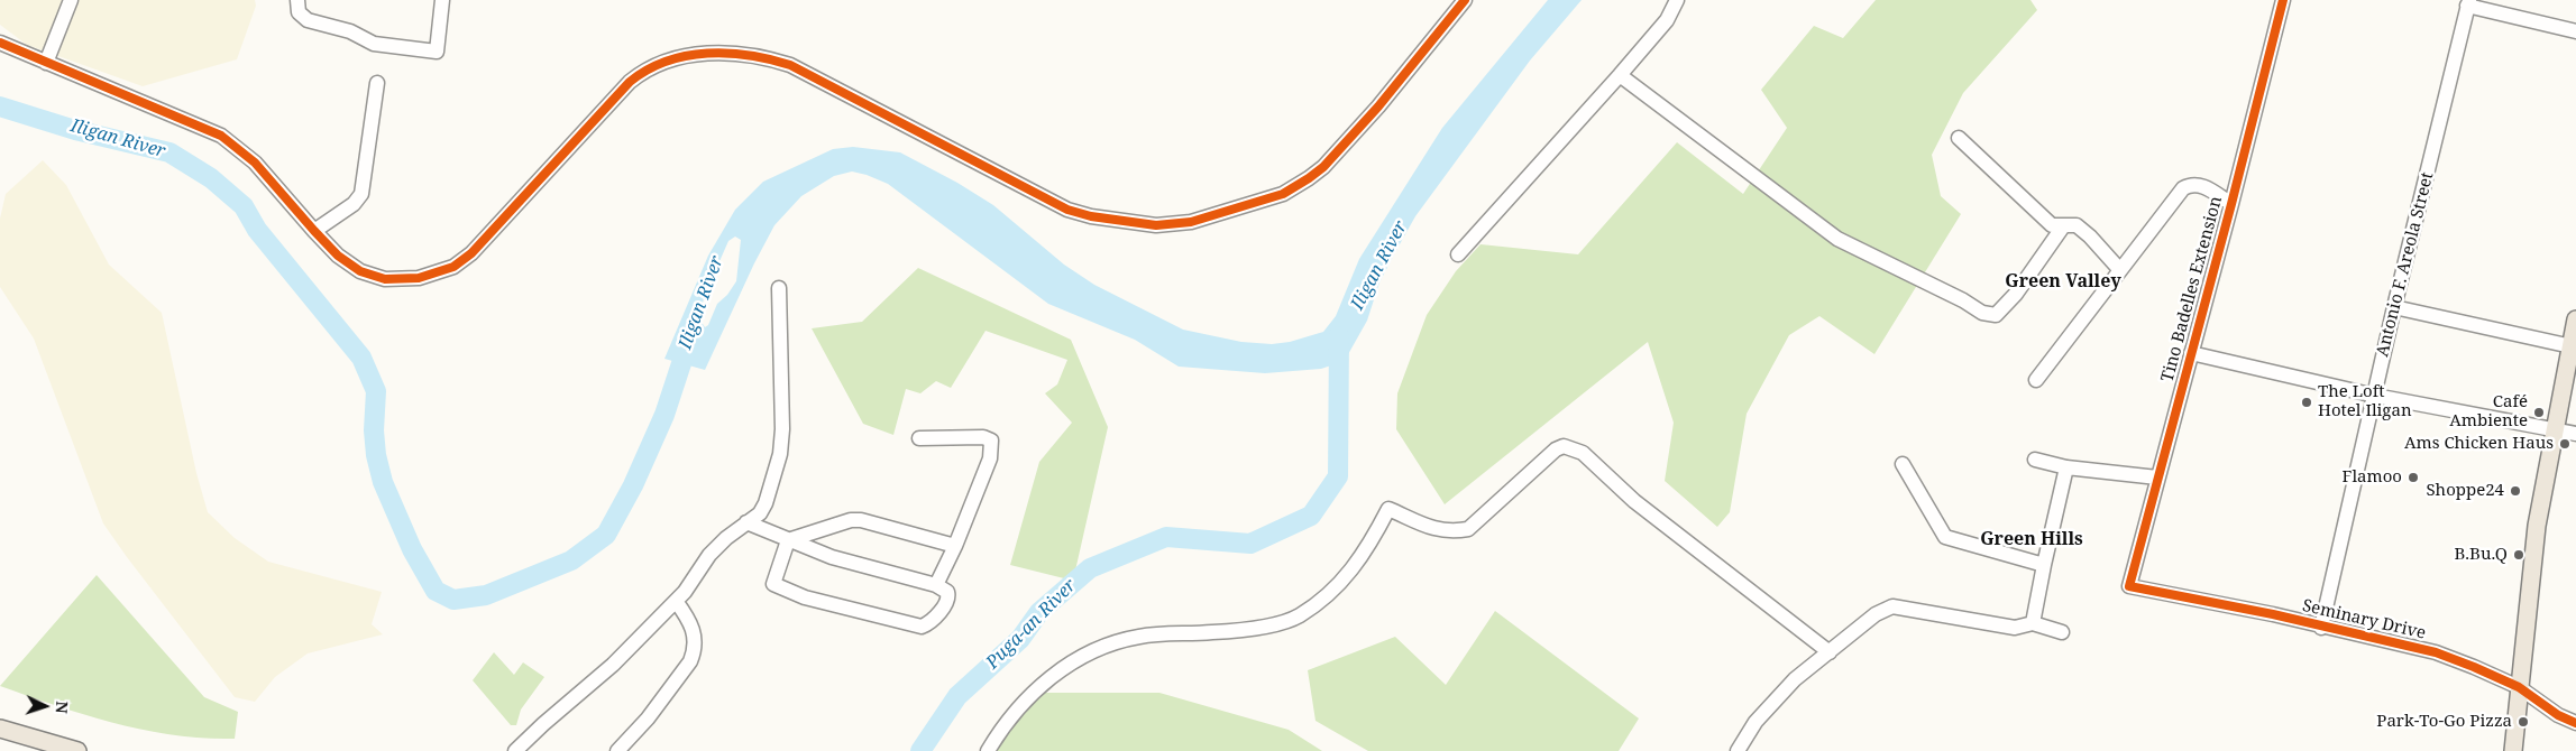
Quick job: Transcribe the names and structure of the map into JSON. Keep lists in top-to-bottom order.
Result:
{
  "streets": {
    "street": ["Antonio F. Areola Street", "Tino Badelles Extension", "Seminary Drive"]
  },
  "crossings": [
    ["Antonio F. Areola Street", "Seminary Drive"],
    ["Tino Badelles Extension", "Seminary Drive"]
  ],
  "districts": ["Green Valley", "Green Hills"],
  "water": ["Iligan River", "Puga-an River"],
  "places": [
    "The Loft Hotel Iligan",
    "Café Ambiente",
    "Ams Chicken Haus",
    "Flamoo",
    "Shoppe24",
    "B.Bu.Q",
    "Park-To-Go Pizza"
  ],
  "north": "right"
}
